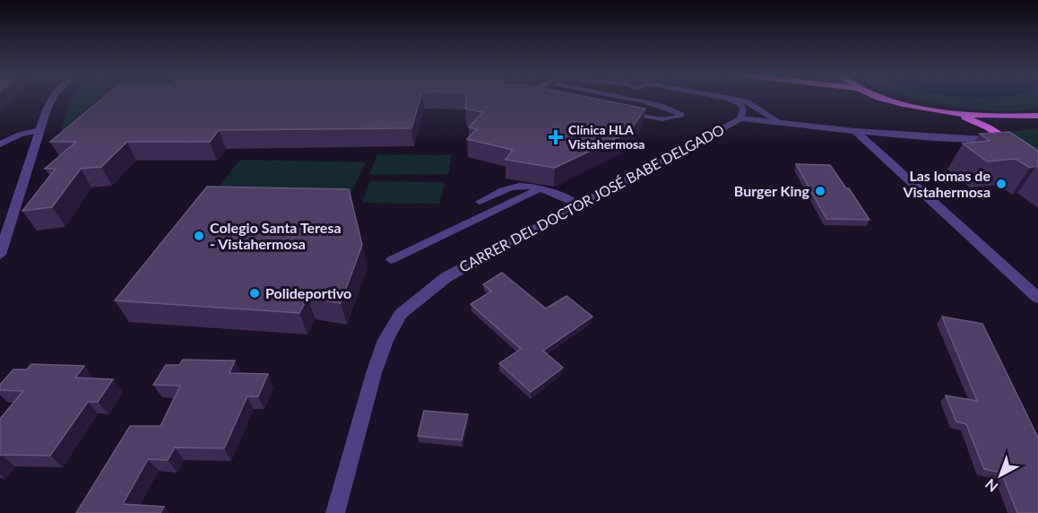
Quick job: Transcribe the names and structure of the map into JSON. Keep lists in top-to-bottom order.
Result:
{
  "streets": {
    "street": ["CARRER DEL DOCTOR JOSÉ BABE DELGADO"]
  },
  "places": {
    "health": ["Clínica HLA Vistahermosa"],
    "other": [
      "Las lomas de Vistahermosa",
      "Burger King",
      "Colegio Santa Teresa - Vistahermosa",
      "Polideportivo"
    ]
  },
  "north": "bottom left"
}
